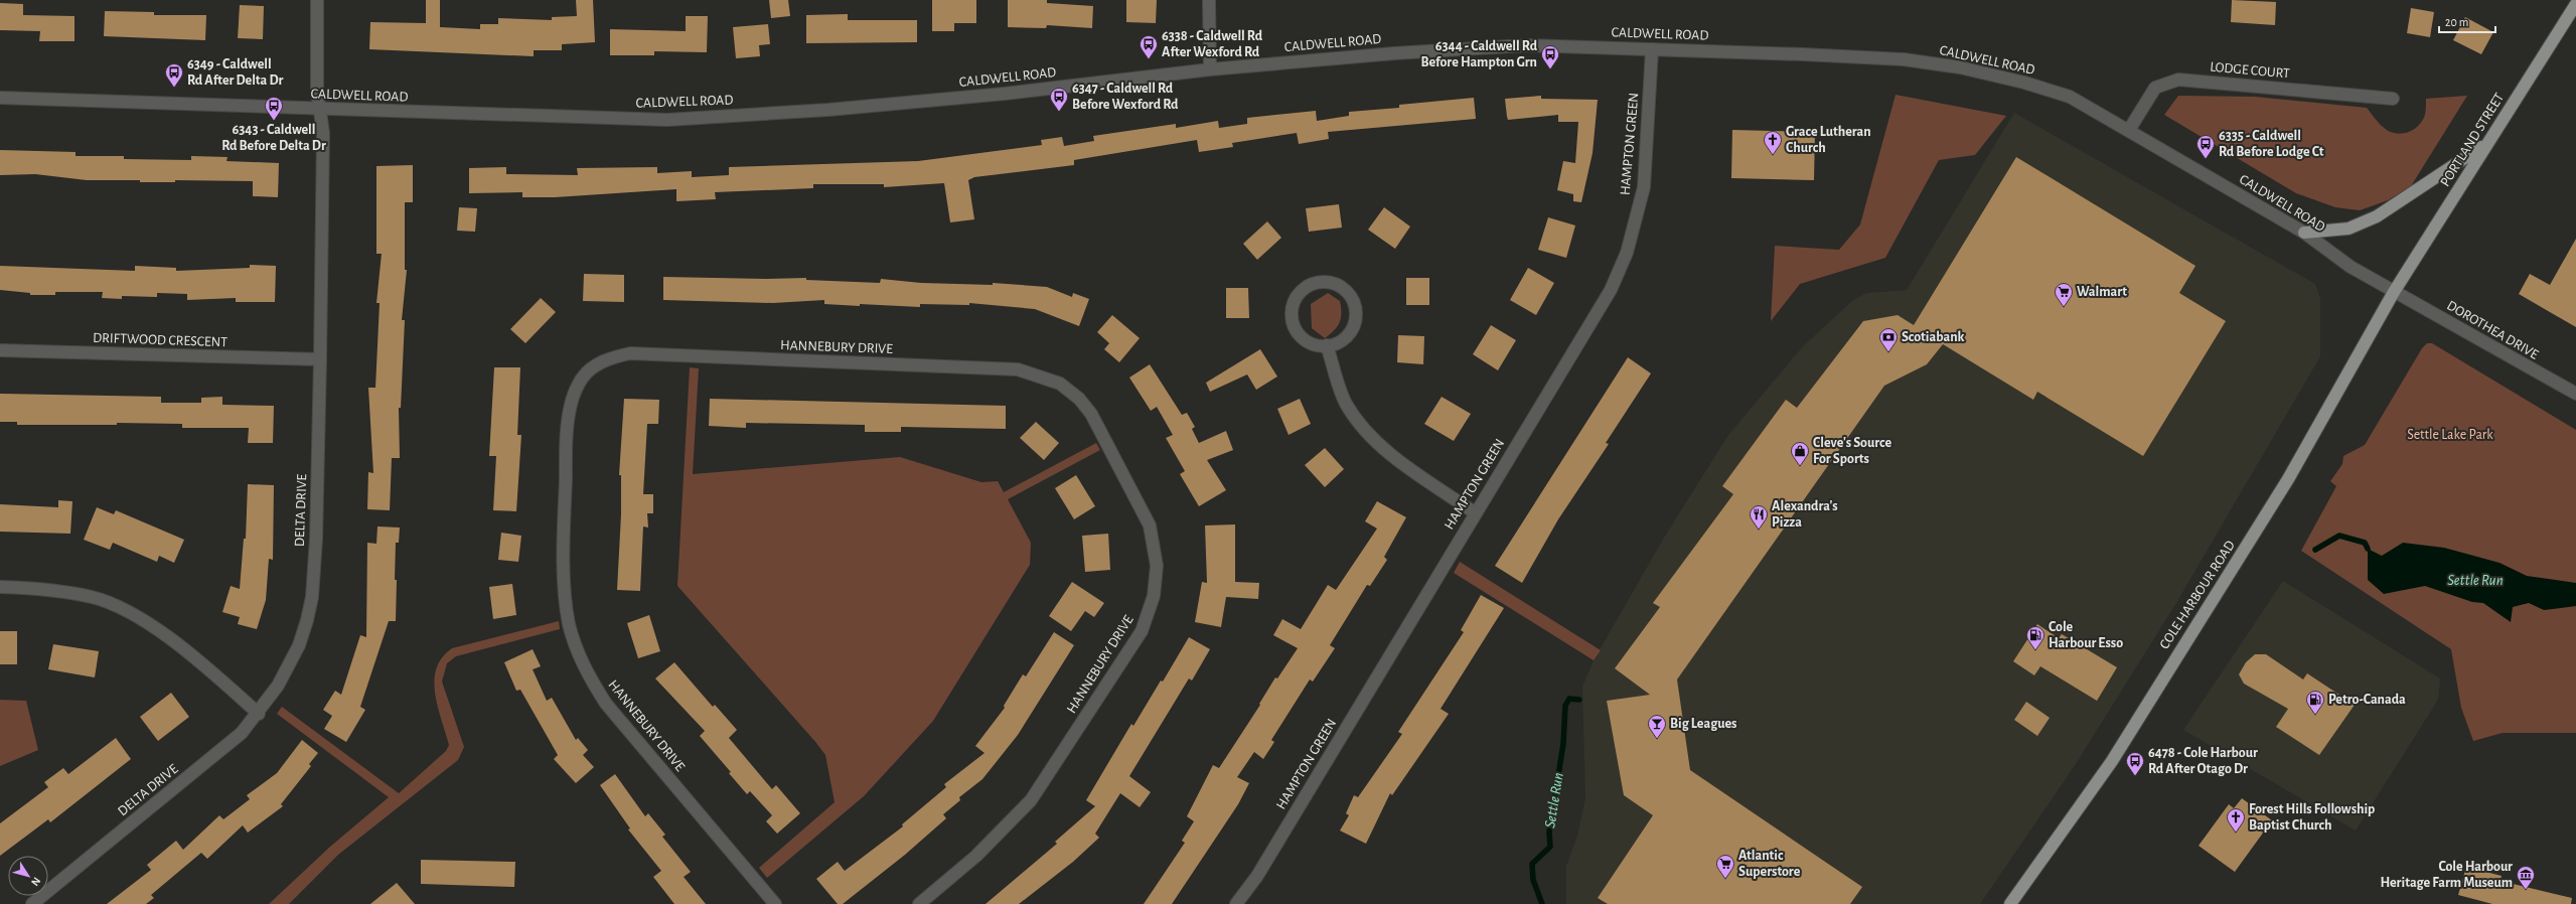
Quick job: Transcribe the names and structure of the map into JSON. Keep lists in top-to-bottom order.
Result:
{
  "streets": {
    "main road": ["PORTLAND STREET", "COLE HARBOUR ROAD"],
    "street": [
      "CALDWELL ROAD",
      "LODGE COURT",
      "HAMPTON GREEN",
      "DOROTHEA DRIVE",
      "DRIFTWOOD CRESCENT",
      "HANNEBURY DRIVE",
      "DELTA DRIVE"
    ]
  },
  "crossings": [
    ["CALDWELL ROAD", "LODGE COURT"],
    ["CALDWELL ROAD", "PORTLAND STREET"],
    ["CALDWELL ROAD", "HAMPTON GREEN"],
    ["CALDWELL ROAD", "DOROTHEA DRIVE"],
    ["CALDWELL ROAD", "DELTA DRIVE"],
    ["CALDWELL ROAD", "COLE HARBOUR ROAD"],
    ["PORTLAND STREET", "DOROTHEA DRIVE"],
    ["PORTLAND STREET", "COLE HARBOUR ROAD"],
    ["DOROTHEA DRIVE", "COLE HARBOUR ROAD"],
    ["DRIFTWOOD CRESCENT", "DELTA DRIVE"]
  ],
  "water": ["Settle Run"],
  "parks": ["Settle Lake Park"],
  "places": {
    "bus stop": [
      "6338 - Caldwell Rd After Wexford Rd",
      "6344 - Caldwell Rd Before Hampton Grn",
      "6349 - Caldwell Rd After Delta Dr",
      "6347 - Caldwell Rd Before Wexford Rd",
      "6343 - Caldwell Rd Before Delta Dr",
      "6335 - Caldwell Rd Before Lodge Ct",
      "6478 - Cole Harbour Rd After Otago Dr"
    ],
    "church": ["Grace Lutheran Church", "Forest Hills Followship Baptist Church"],
    "supermarket": ["Walmart", "Atlantic Superstore"],
    "bank": ["Scotiabank"],
    "shop": ["Cleve's Source For Sports"],
    "restaurant": ["Alexandra's Pizza"],
    "fuel station": ["Cole Harbour Esso", "Petro-Canada"],
    "bar": ["Big Leagues"],
    "museum": ["Cole Harbour Heritage Farm Museum"]
  },
  "scale_bar": "20 m",
  "north": "bottom right"
}
